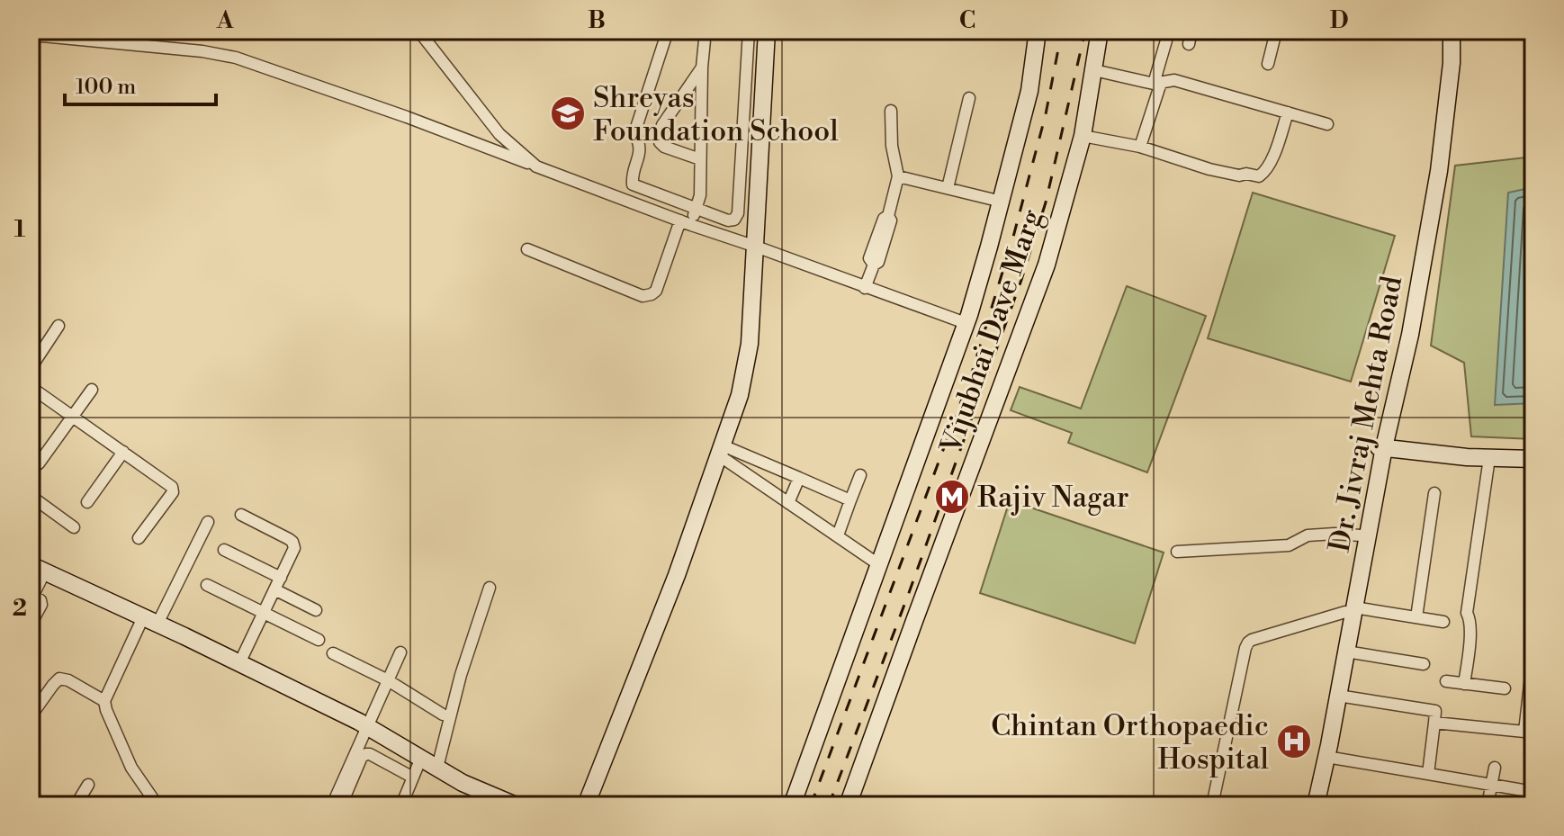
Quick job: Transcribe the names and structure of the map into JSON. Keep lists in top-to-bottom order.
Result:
{
  "streets": {
    "street": ["Vijubhai Dave Marg", "Dr. Jivraj Mehta Road"]
  },
  "places": {
    "school or university": ["Shreyas Foundation School"],
    "metro station": ["Rajiv Nagar"],
    "hospital": ["Chintan Orthopaedic Hospital"]
  },
  "scale_bar": "100 m",
  "grid": {
    "columns": [
      "A",
      "B",
      "C",
      "D"
    ],
    "rows": ["1", "2"]
  }
}
